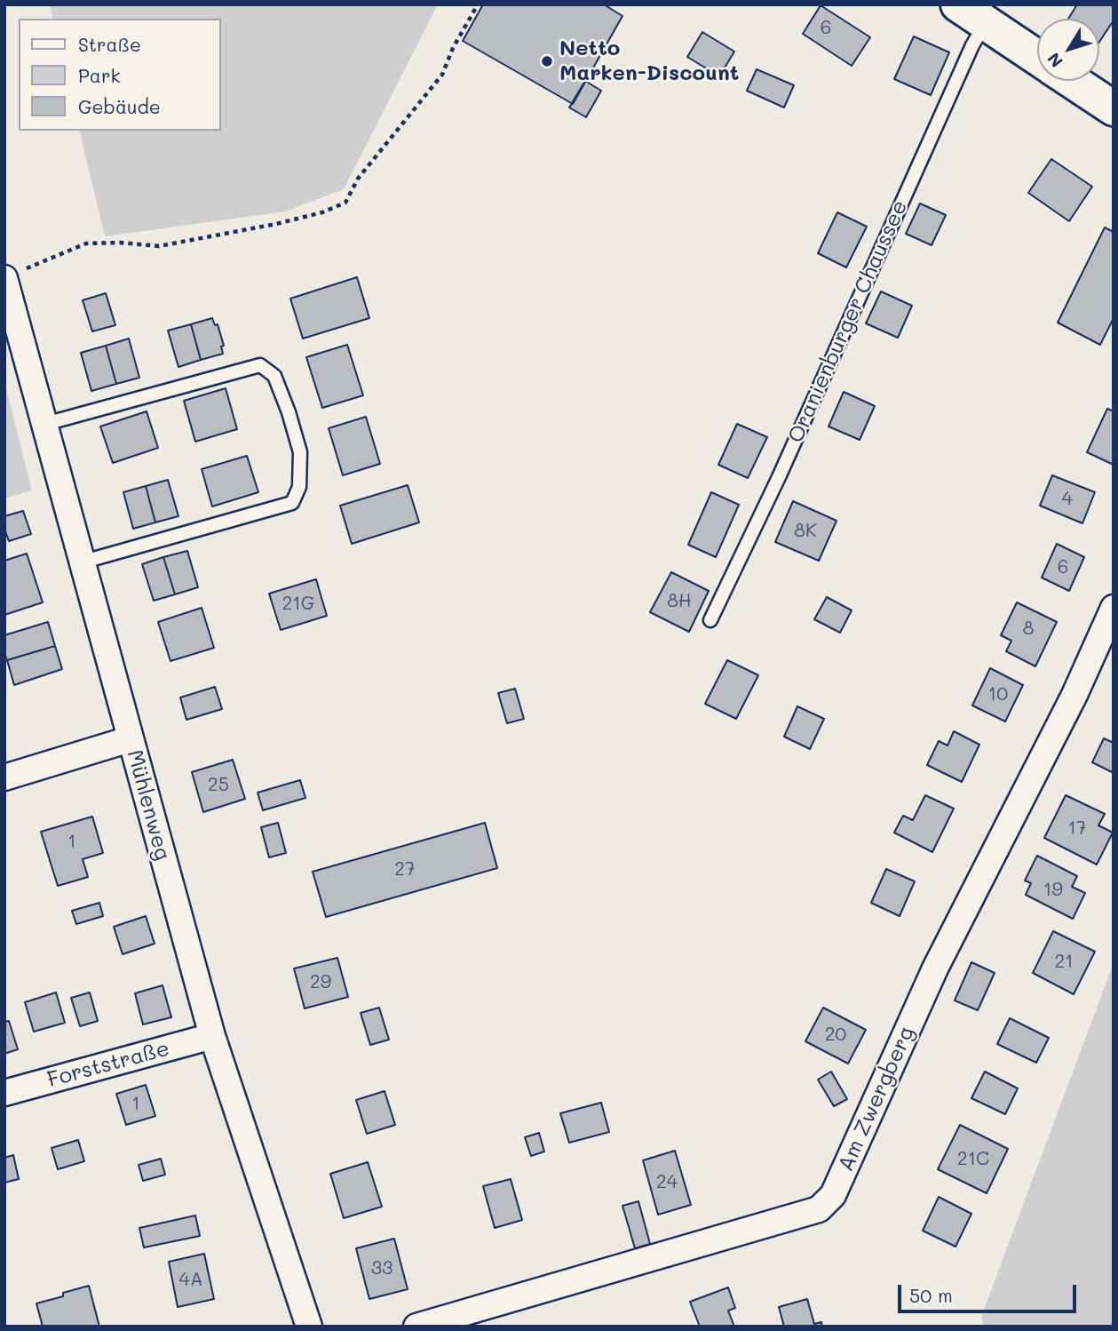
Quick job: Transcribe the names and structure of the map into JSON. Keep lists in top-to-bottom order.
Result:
{
  "streets": {
    "street": ["Mühlenweg", "Forststraße", "Am Zwergberg"],
    "lane": ["Oranienburger Chaussee"]
  },
  "crossings": [
    ["Mühlenweg", "Forststraße"]
  ],
  "places": ["Netto Marken-Discount"],
  "house_numbers": [
    "6",
    "4",
    "8K",
    "6",
    "8H",
    "21G",
    "8",
    "10",
    "25",
    "17",
    "1",
    "27",
    "19",
    "21",
    "29",
    "20",
    "1",
    "21C",
    "24",
    "33",
    "4A"
  ],
  "legend": ["Straße", "Park", "Gebäude"],
  "scale_bar": "50 m",
  "north": "bottom left"
}
